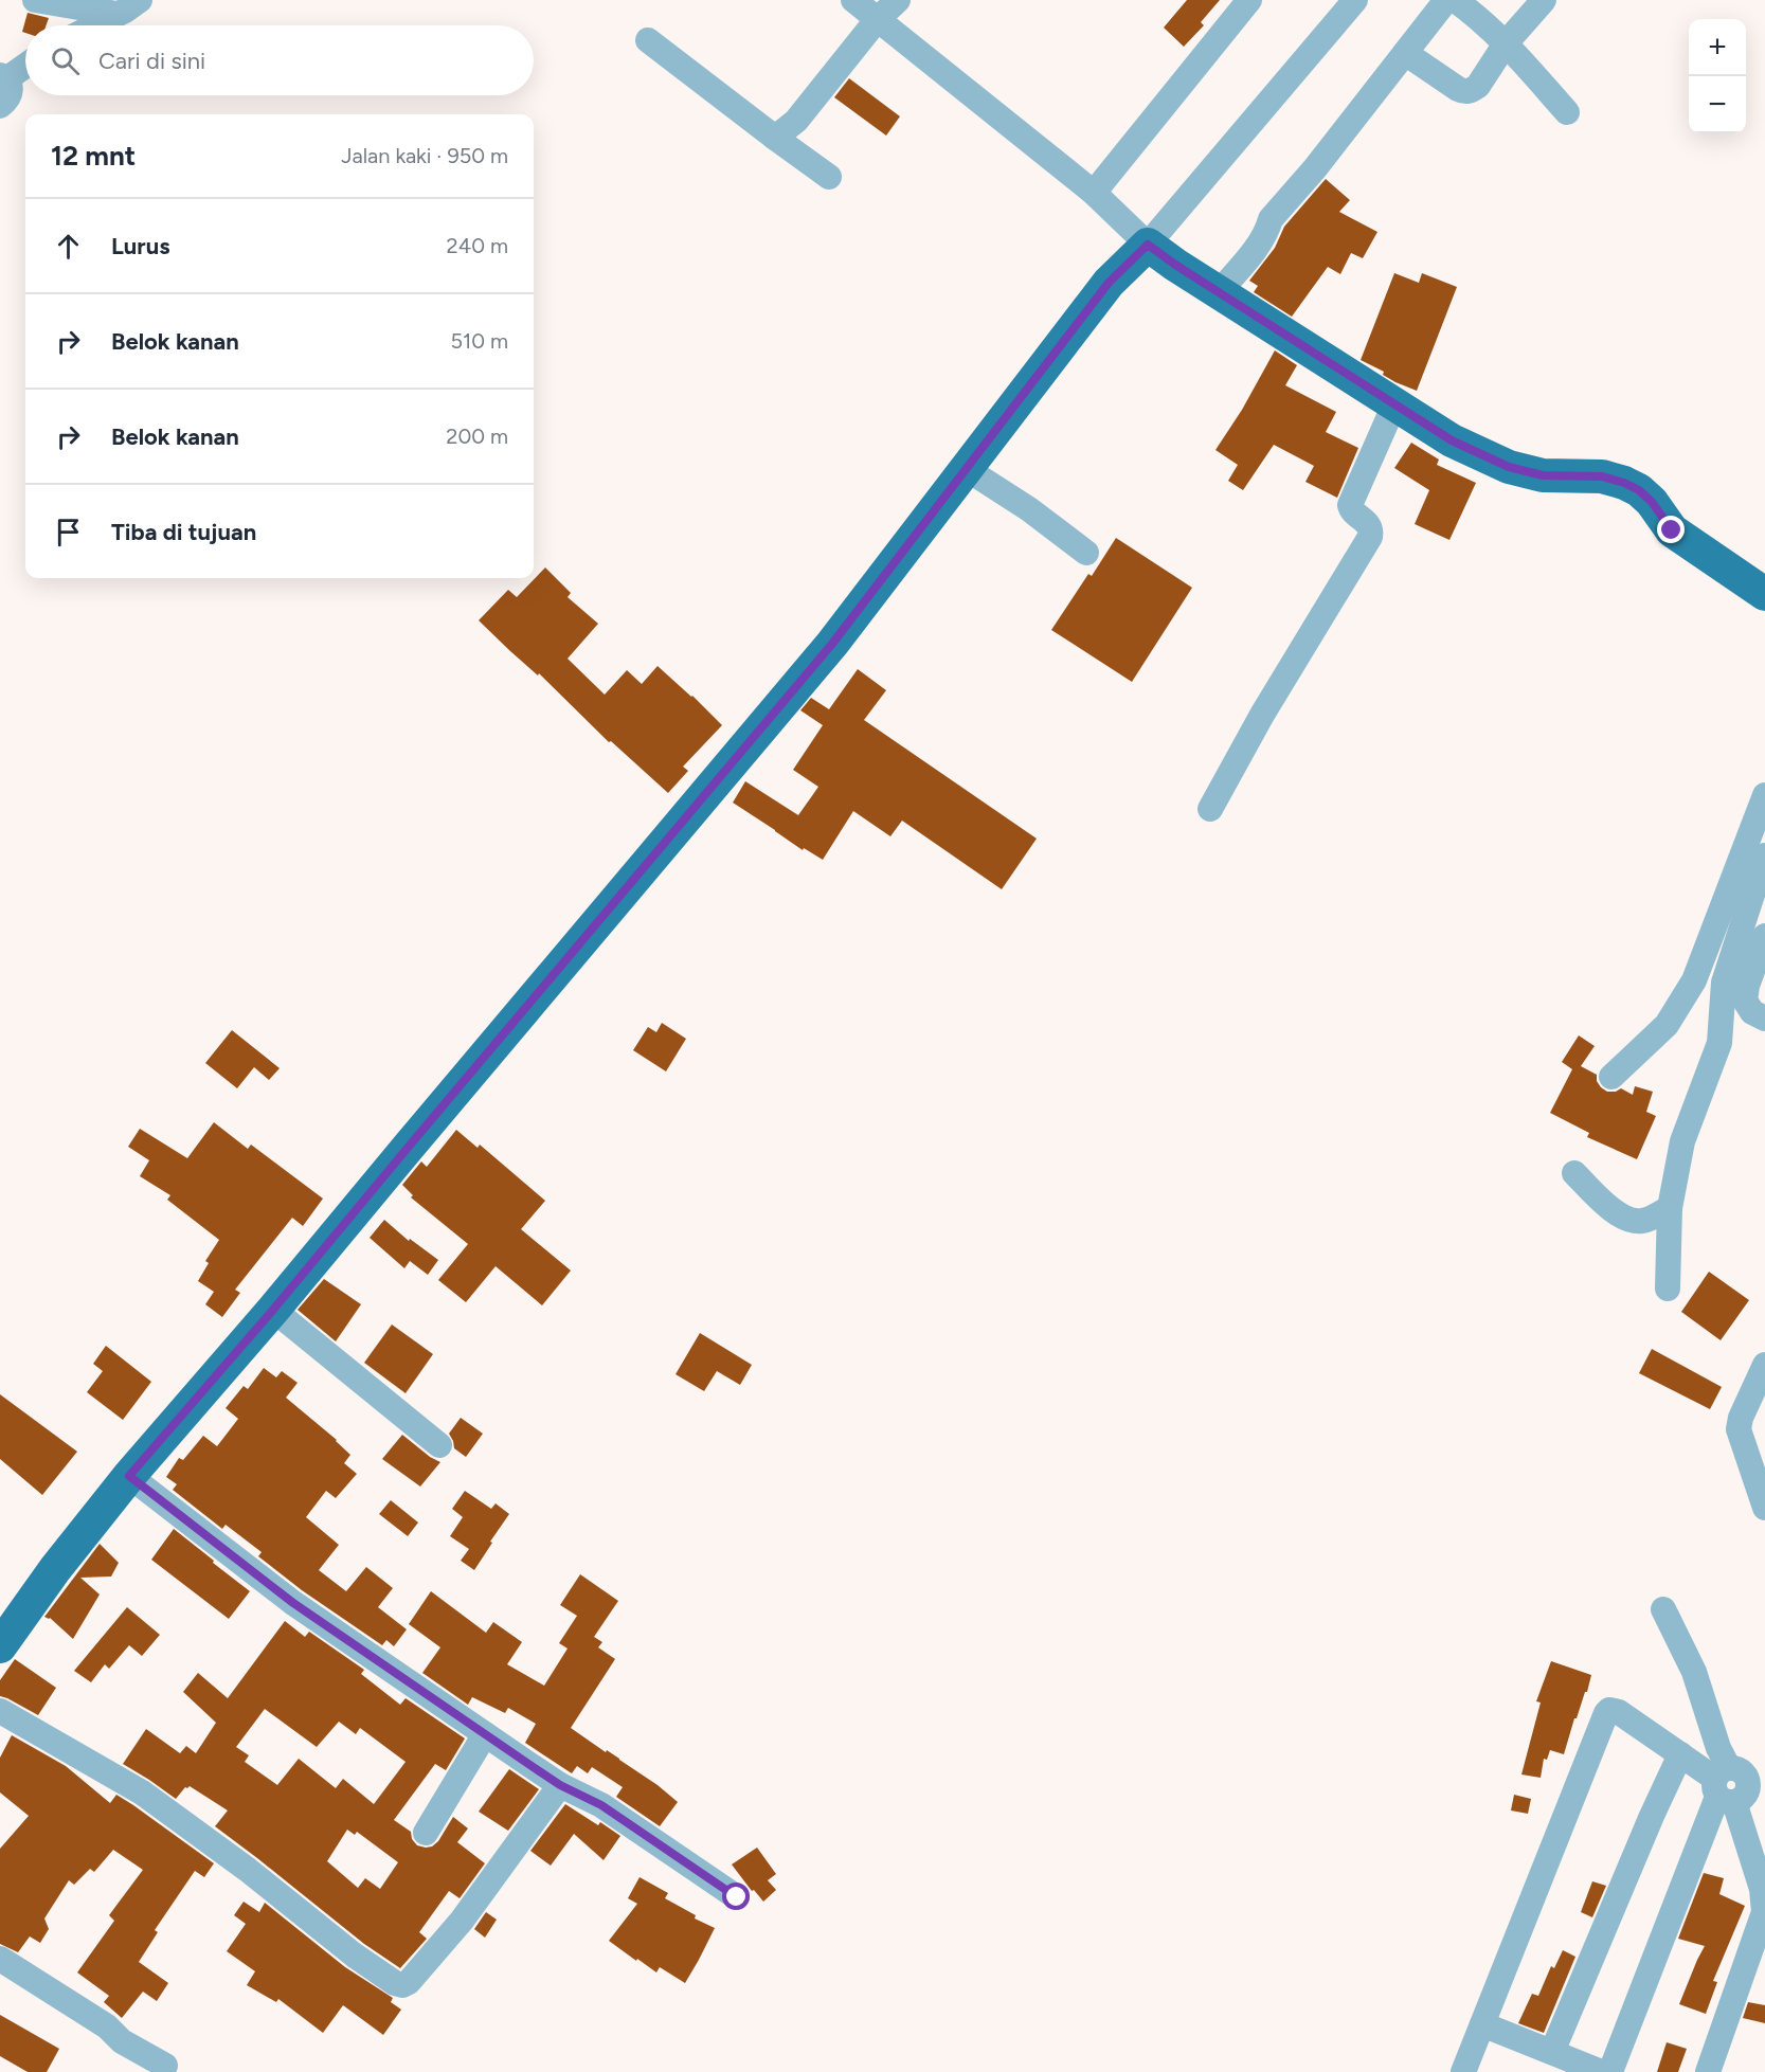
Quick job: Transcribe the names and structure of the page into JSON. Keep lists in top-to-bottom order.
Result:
{
  "page": {
    "map_buttons": ["+", "−"],
    "search": "Cari di sini",
    "heading": ["12 mnt", "Jalan kaki · 950 m"],
    "list": [
      ["Lurus", "240 m"],
      ["Belok kanan", "510 m"],
      ["Belok kanan", "200 m"],
      "Tiba di tujuan"
    ]
  }
}
